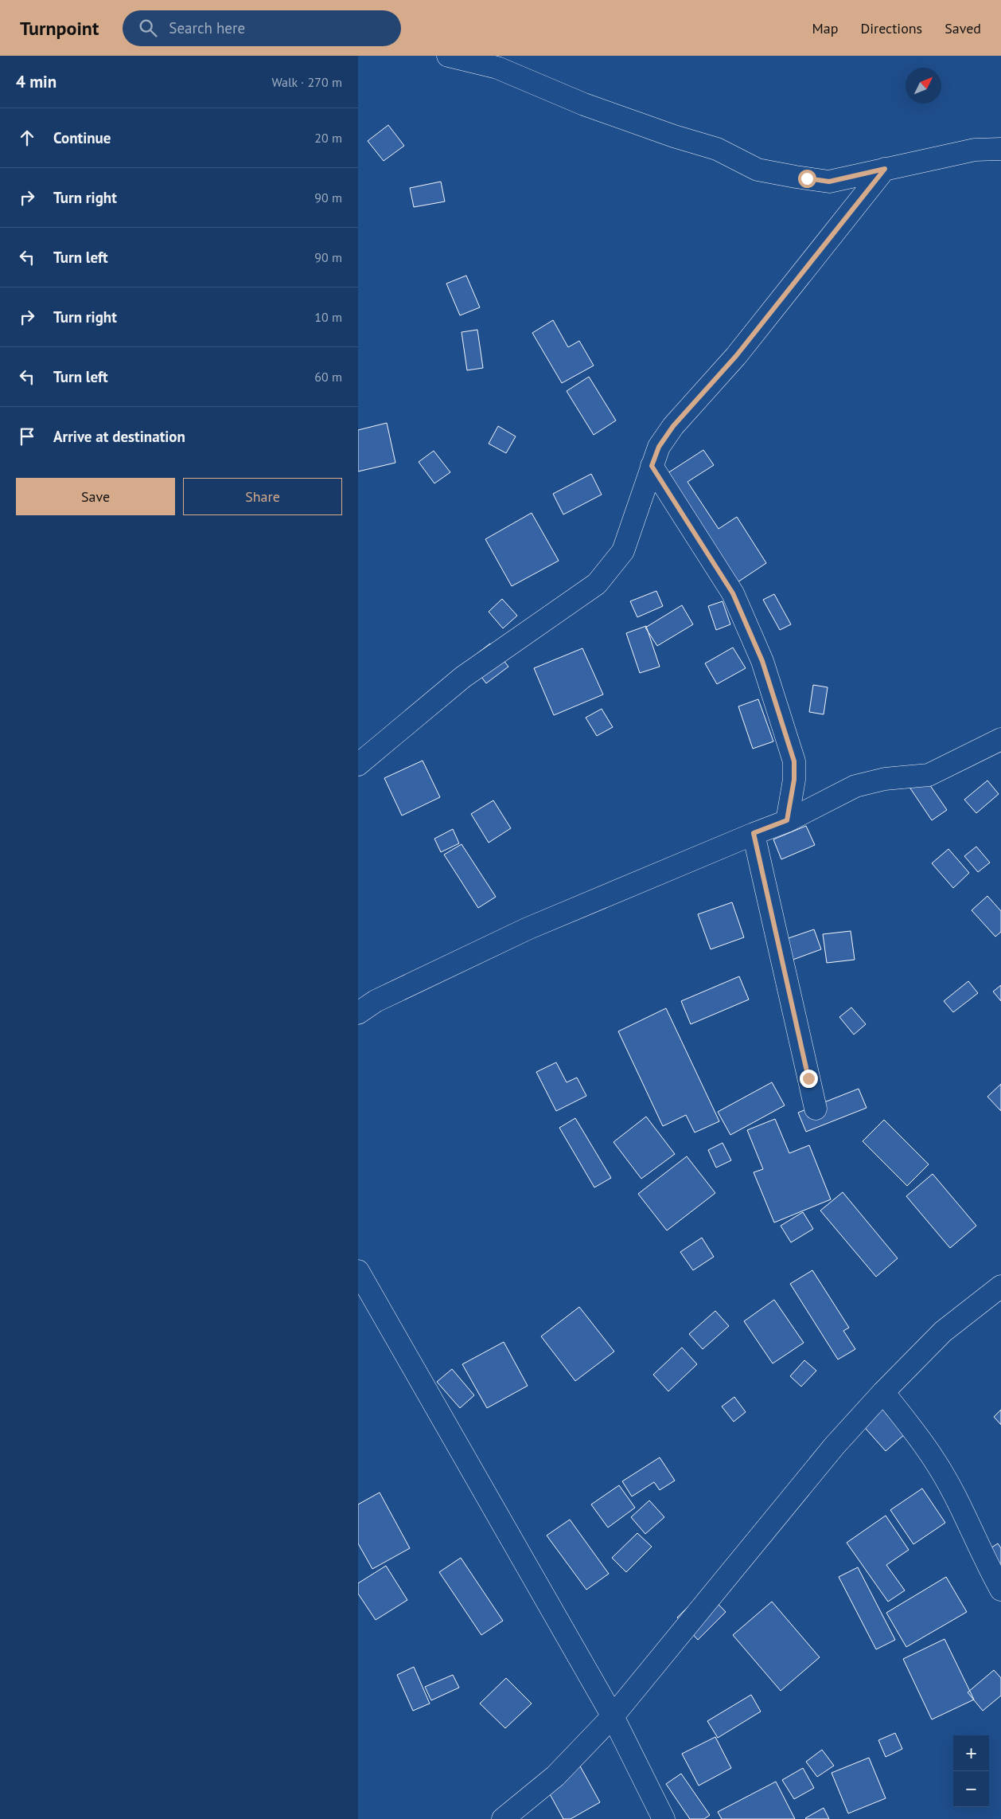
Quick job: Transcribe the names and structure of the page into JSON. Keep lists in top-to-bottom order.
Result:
{
  "north": "top right",
  "page": {
    "header": "Turnpoint",
    "search": "Search here",
    "nav": ["Map", "Directions", "Saved"],
    "heading": ["4 min", "Walk · 270 m"],
    "list": [
      ["Continue", "20 m"],
      ["Turn right", "90 m"],
      ["Turn left", "90 m"],
      ["Turn right", "10 m"],
      ["Turn left", "60 m"],
      "Arrive at destination"
    ],
    "buttons": ["Save", "Share"],
    "map_buttons": ["+", "−"]
  }
}
